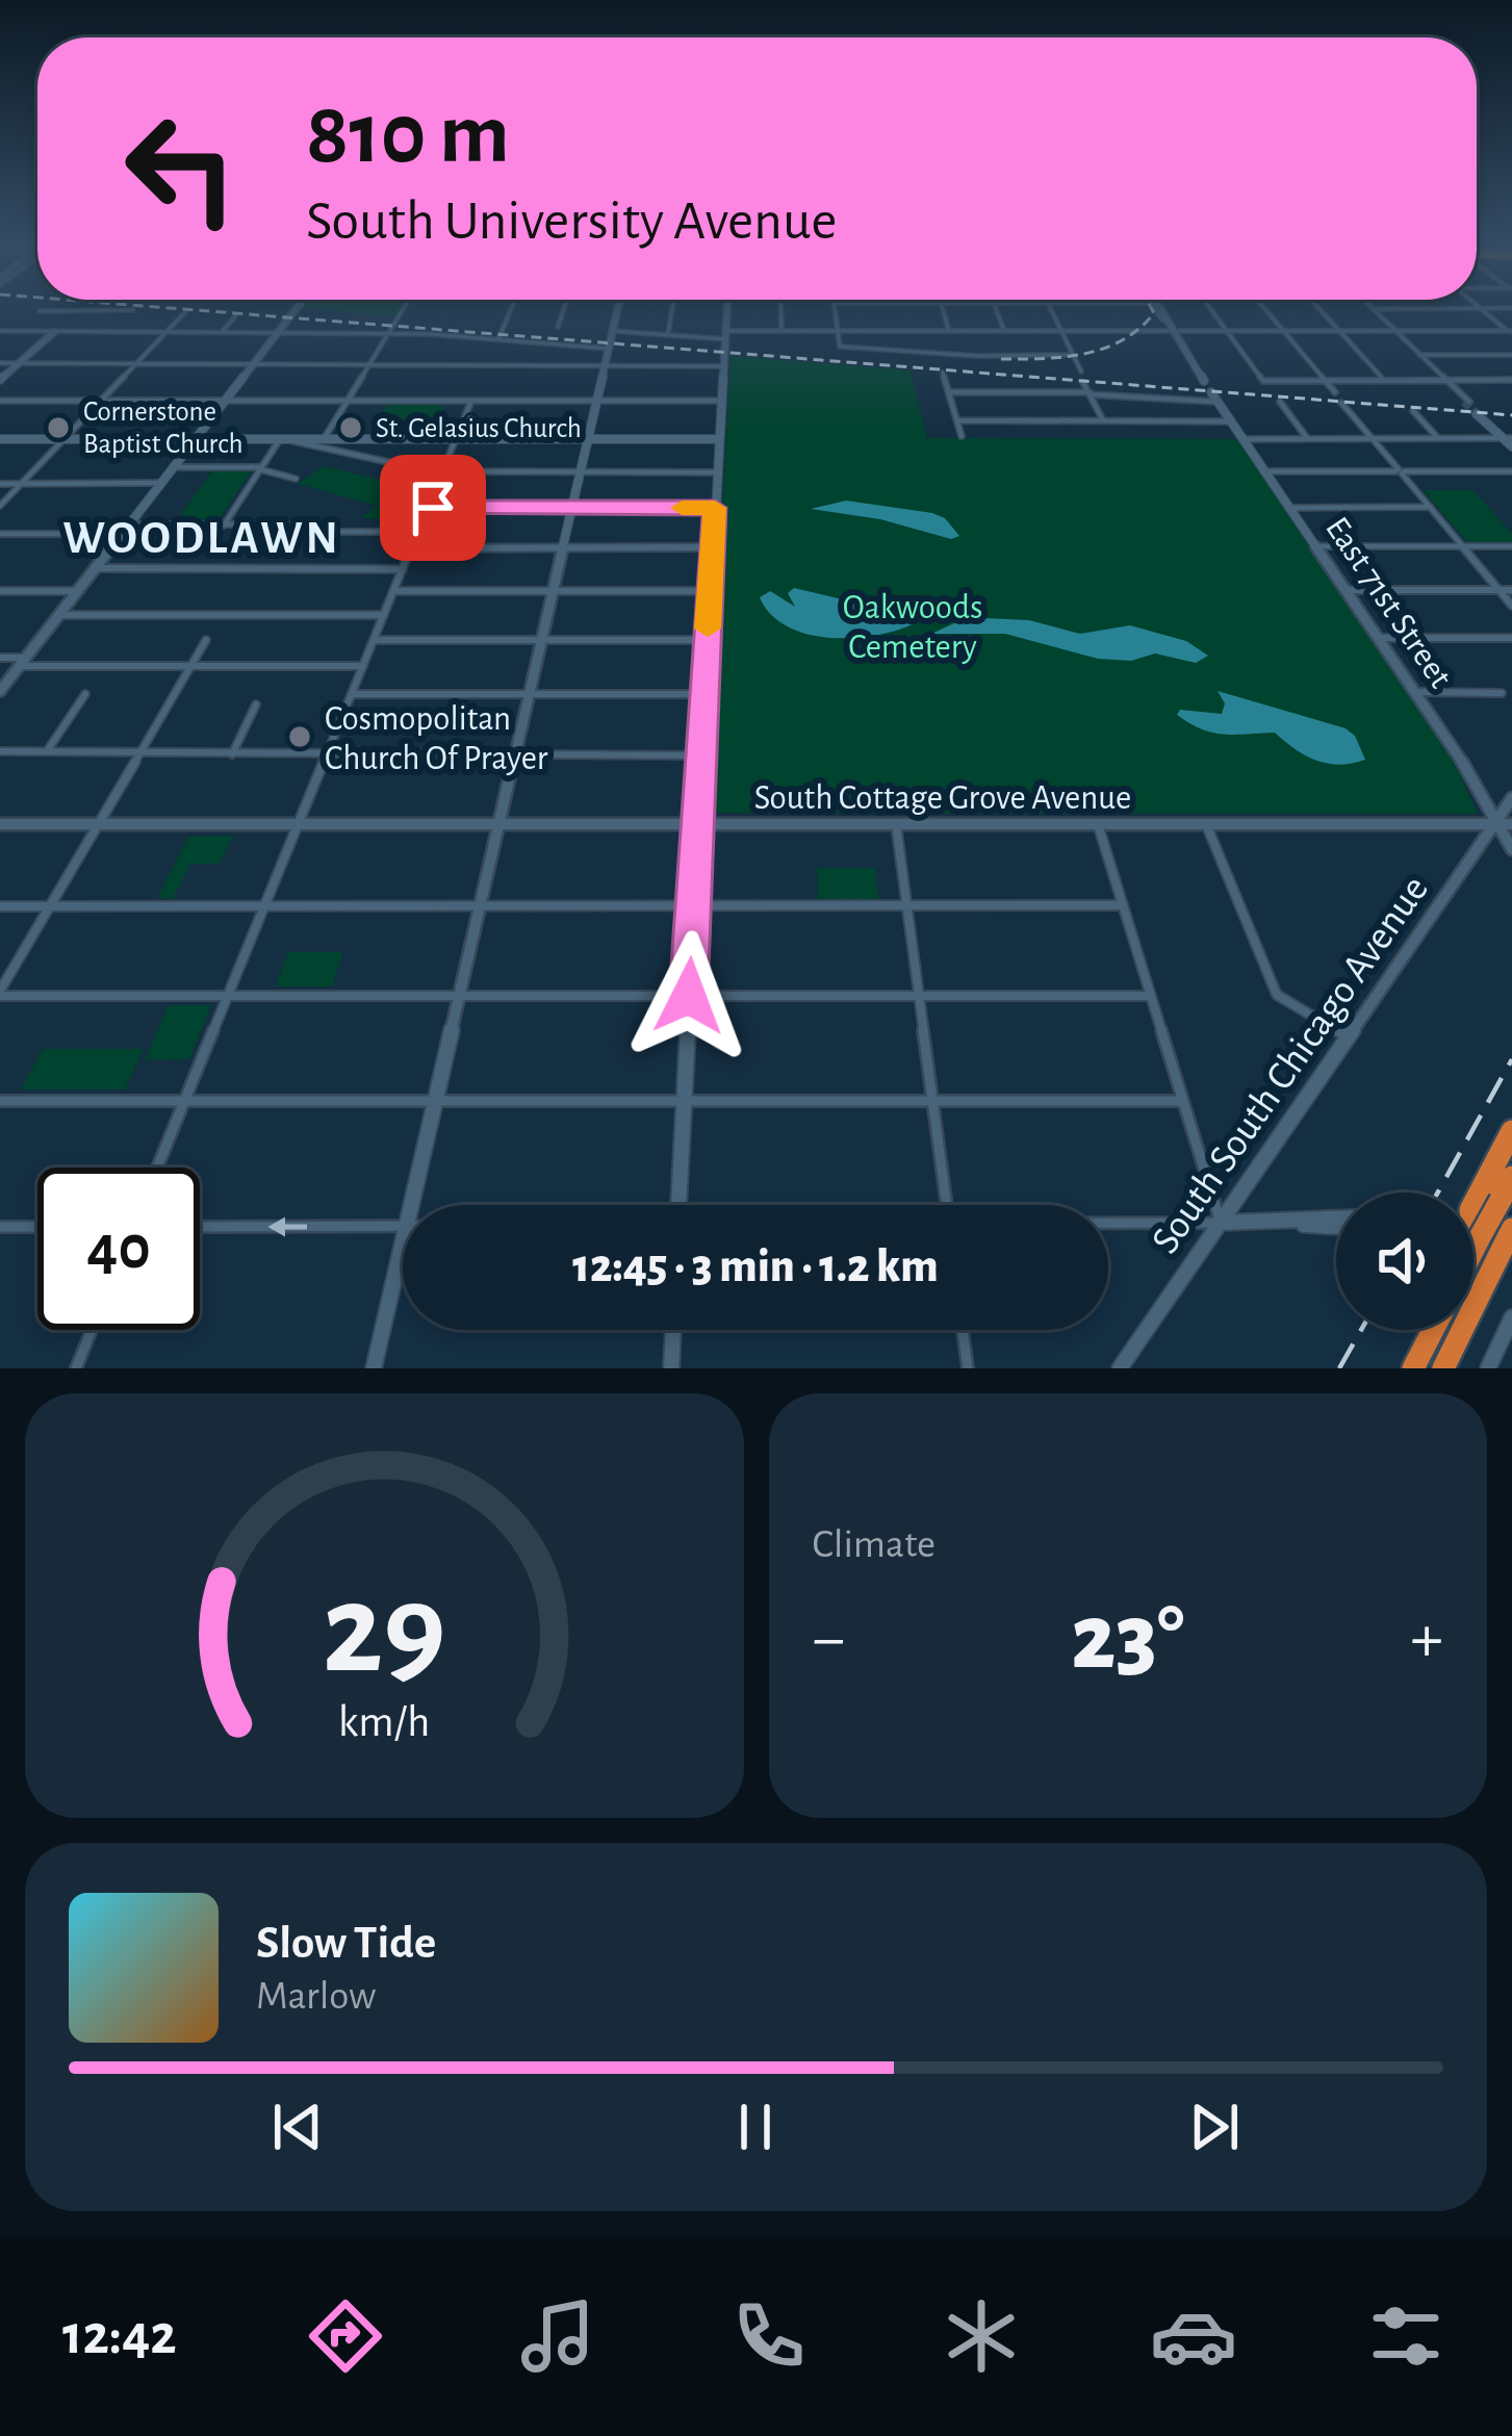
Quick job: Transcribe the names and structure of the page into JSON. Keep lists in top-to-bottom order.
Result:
{
  "streets": {
    "street": ["East 71st Street", "South Cottage Grove Avenue", "South South Chicago Avenue"]
  },
  "crossings": [
    ["East 71st Street", "South Cottage Grove Avenue"],
    ["East 71st Street", "South South Chicago Avenue"],
    ["South Cottage Grove Avenue", "South South Chicago Avenue"]
  ],
  "districts": ["WOODLAWN"],
  "parks": ["Oakwoods Cemetery"],
  "places": ["Cornerstone Baptist Church", "St. Gelasius Church", "Cosmopolitan Church Of Prayer"],
  "page": {
    "turn": ["810 m", "South University Avenue"],
    "limit": "40",
    "trip": "12:45 · 3 min · 1.2 km",
    "tile": "Climate",
    "heat": ["−", "23°", "+"],
    "song": ["Slow Tide", "Marlow"],
    "tabs": "12:42",
    "gauge": ["29", "km/h"]
  }
}
